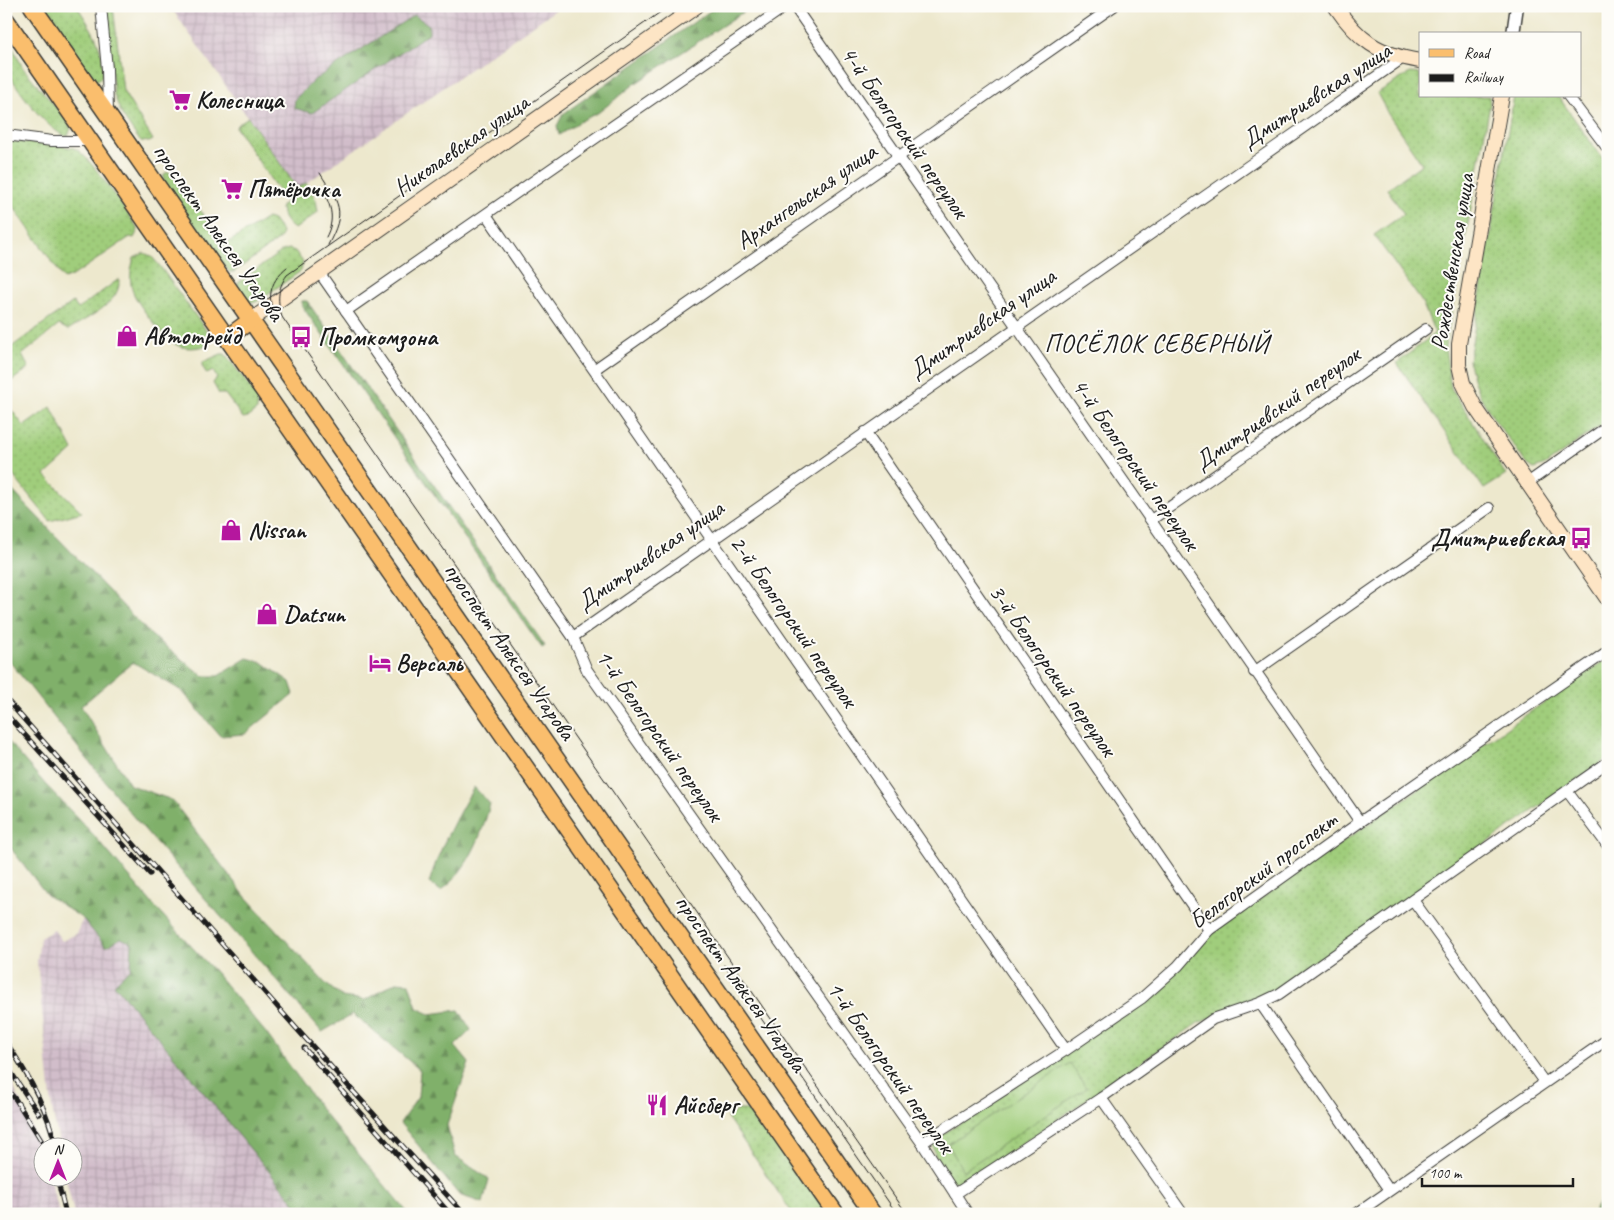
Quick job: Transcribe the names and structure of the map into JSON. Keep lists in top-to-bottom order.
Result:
{
  "streets": {
    "main road": [
      "Дмитриевская улица",
      "Николаевская улица",
      "проспект Алексея Угарова",
      "Рождественская улица"
    ],
    "street": [
      "4-й Белогорский переулок",
      "Архангельская улица",
      "Дмитриевский переулок",
      "2-й Белогорский переулок",
      "3-й Белогорский переулок",
      "1-й Белогорский переулок",
      "Белогорский проспект"
    ]
  },
  "crossings": [
    ["Дмитриевская улица", "4-й Белогорский переулок"],
    ["Дмитриевская улица", "2-й Белогорский переулок"],
    ["Дмитриевская улица", "3-й Белогорский переулок"],
    ["Дмитриевская улица", "1-й Белогорский переулок"],
    ["4-й Белогорский переулок", "Архангельская улица"],
    ["4-й Белогорский переулок", "Дмитриевский переулок"],
    ["4-й Белогорский переулок", "Белогорский проспект"],
    ["Николаевская улица", "проспект Алексея Угарова"],
    ["Николаевская улица", "1-й Белогорский переулок"],
    ["Архангельская улица", "2-й Белогорский переулок"],
    ["2-й Белогорский переулок", "Белогорский проспект"],
    ["3-й Белогорский переулок", "Белогорский проспект"],
    ["1-й Белогорский переулок", "Белогорский проспект"]
  ],
  "districts": ["ПОСЁЛОК СЕВЕРНЫЙ"],
  "places": {
    "supermarket": ["Колесница", "Пятёрочка"],
    "shop": ["Автотрейд", "Nissan", "Datsun"],
    "bus stop": ["Промкомзона", "Дмитриевская"],
    "hotel": ["Версаль"],
    "restaurant": ["Айсберг"]
  },
  "legend": ["Road", "Railway"],
  "scale_bar": "100 m",
  "north": "top"
}
